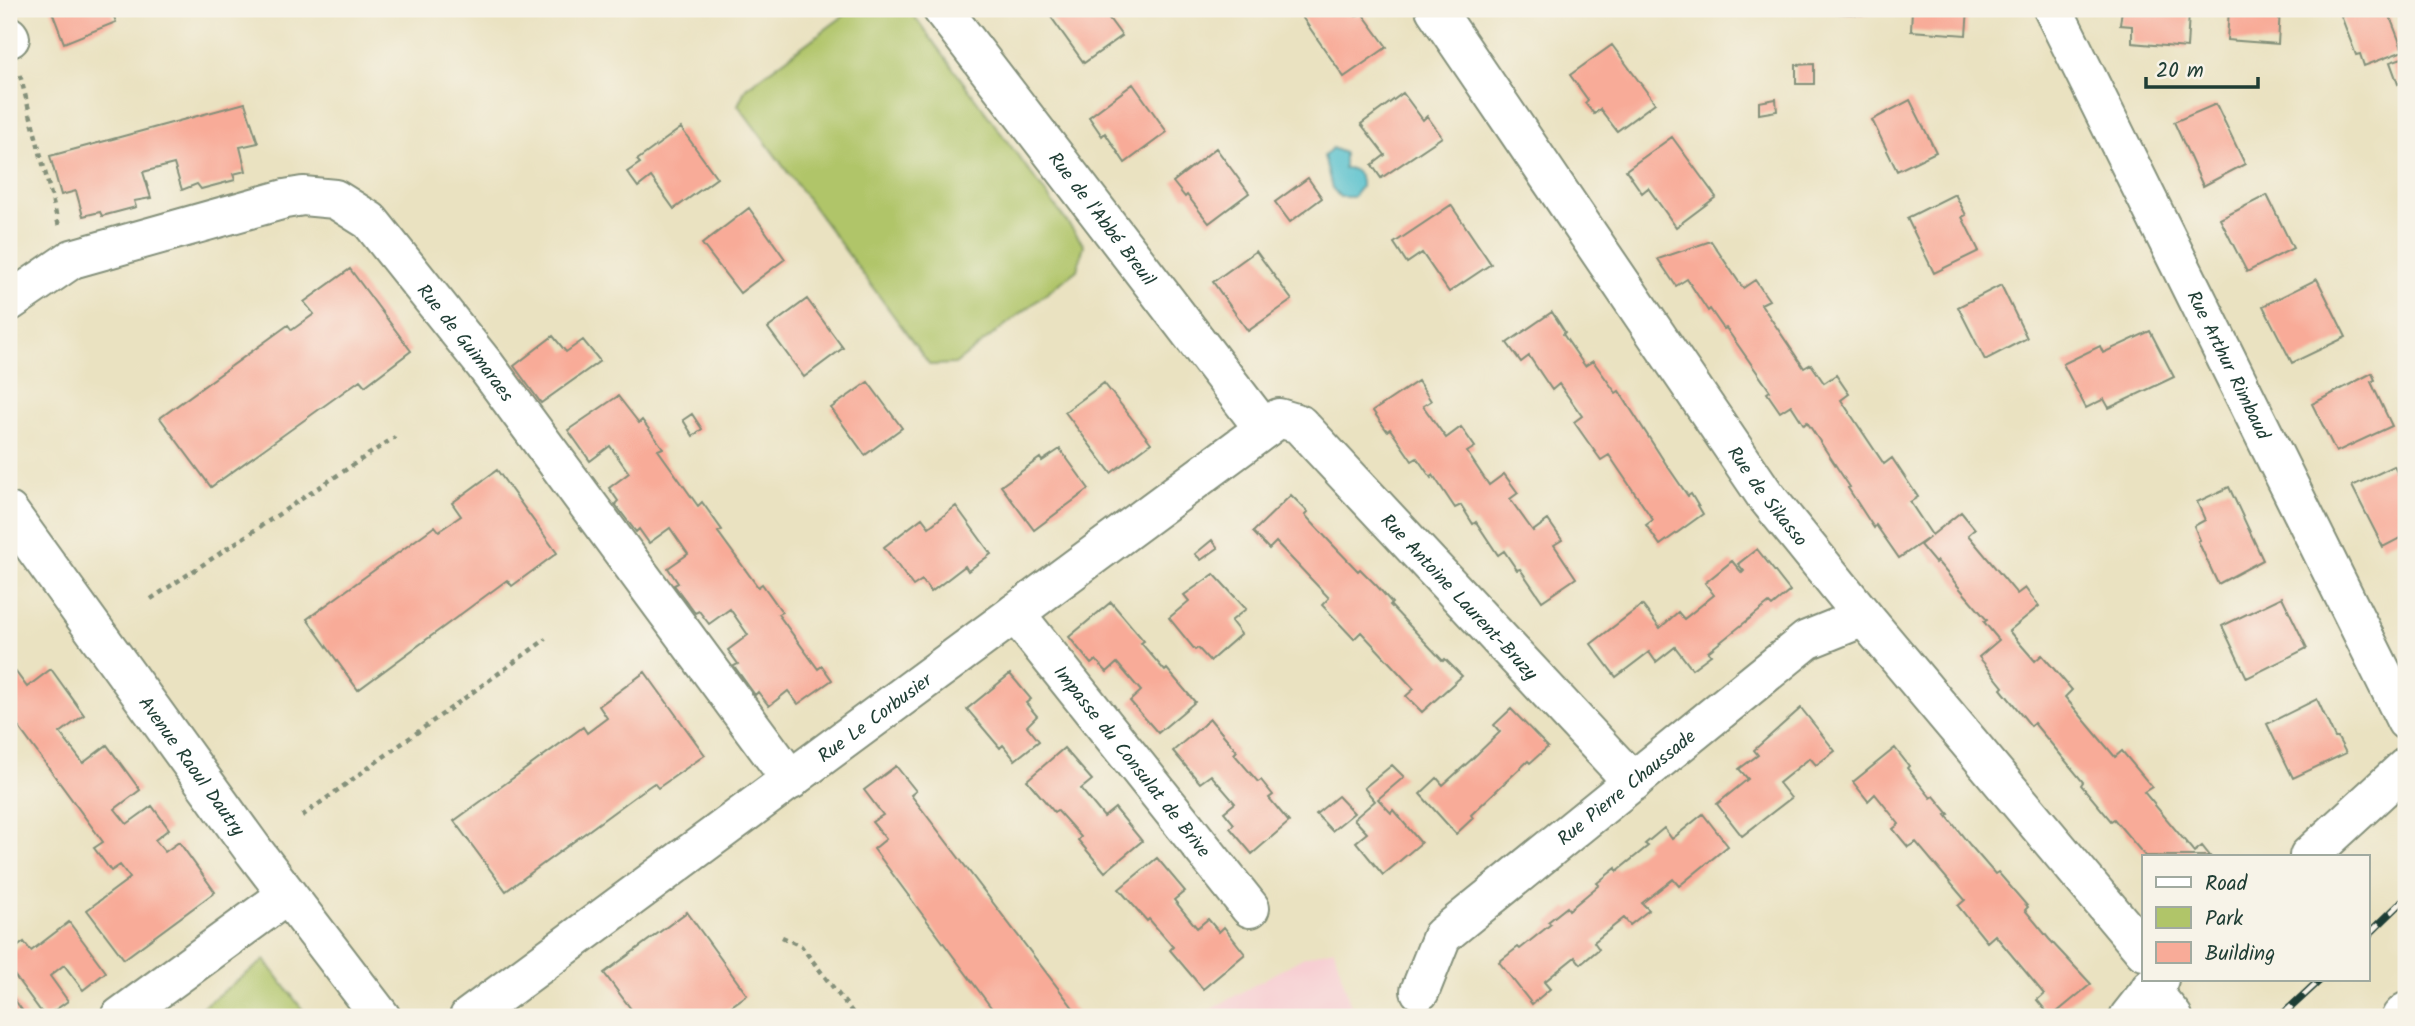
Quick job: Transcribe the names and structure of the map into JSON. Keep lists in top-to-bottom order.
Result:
{
  "streets": {
    "street": [
      "Rue de l'Abbé Breuil",
      "Rue de Guimaraes",
      "Rue Arthur Rimbaud",
      "Rue de Sikasso",
      "Rue Antoine Laurent-Bruzy",
      "Rue Le Corbusier",
      "Impasse du Consulat de Brive",
      "Avenue Raoul Dautry",
      "Rue Pierre Chaussade"
    ]
  },
  "crossings": [
    ["Rue de l'Abbé Breuil", "Rue Antoine Laurent-Bruzy"],
    ["Rue de l'Abbé Breuil", "Rue Le Corbusier"],
    ["Rue de Guimaraes", "Rue Le Corbusier"],
    ["Rue de Sikasso", "Rue Pierre Chaussade"],
    ["Rue Antoine Laurent-Bruzy", "Rue Le Corbusier"],
    ["Rue Antoine Laurent-Bruzy", "Rue Pierre Chaussade"],
    ["Rue Le Corbusier", "Impasse du Consulat de Brive"]
  ],
  "legend": ["Road", "Park", "Building"],
  "scale_bar": "20 m"
}
